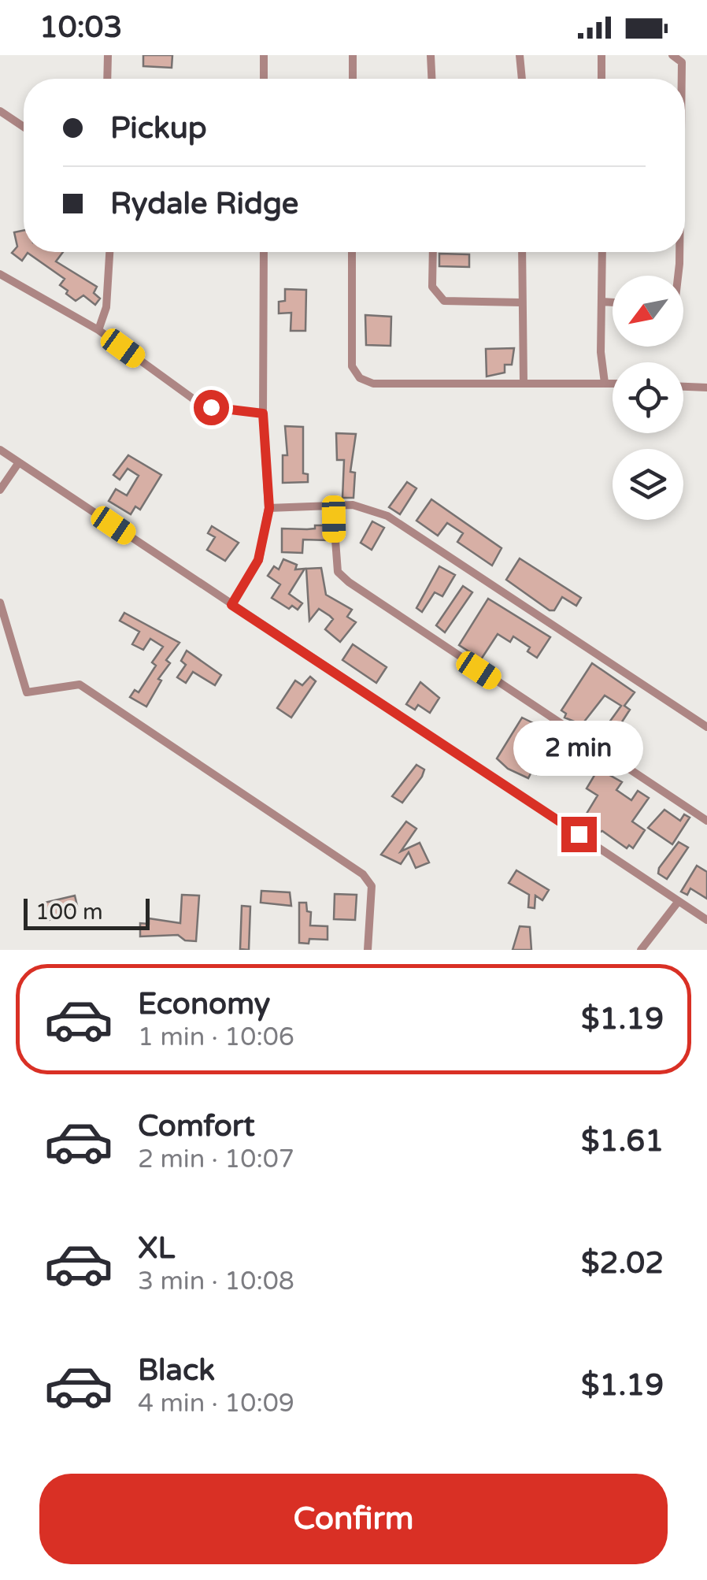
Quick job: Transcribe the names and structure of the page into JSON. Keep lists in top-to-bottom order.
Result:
{
  "scale_bar": "100 m",
  "north": "bottom left",
  "page": {
    "status": "10:03",
    "banner": ["Pickup", "Rydale Ridge"],
    "bubble": "2 min",
    "scale": "100 m",
    "list": [
      {
        "name": "Economy",
        "note": "1 min · 10:06",
        "value": "$1.19"
      },
      {
        "name": "Comfort",
        "note": "2 min · 10:07",
        "value": "$1.61"
      },
      {
        "name": "XL",
        "note": "3 min · 10:08",
        "value": "$2.02"
      },
      {
        "name": "Black",
        "note": "4 min · 10:09",
        "value": "$1.19"
      }
    ],
    "buttons": "Confirm"
  }
}
